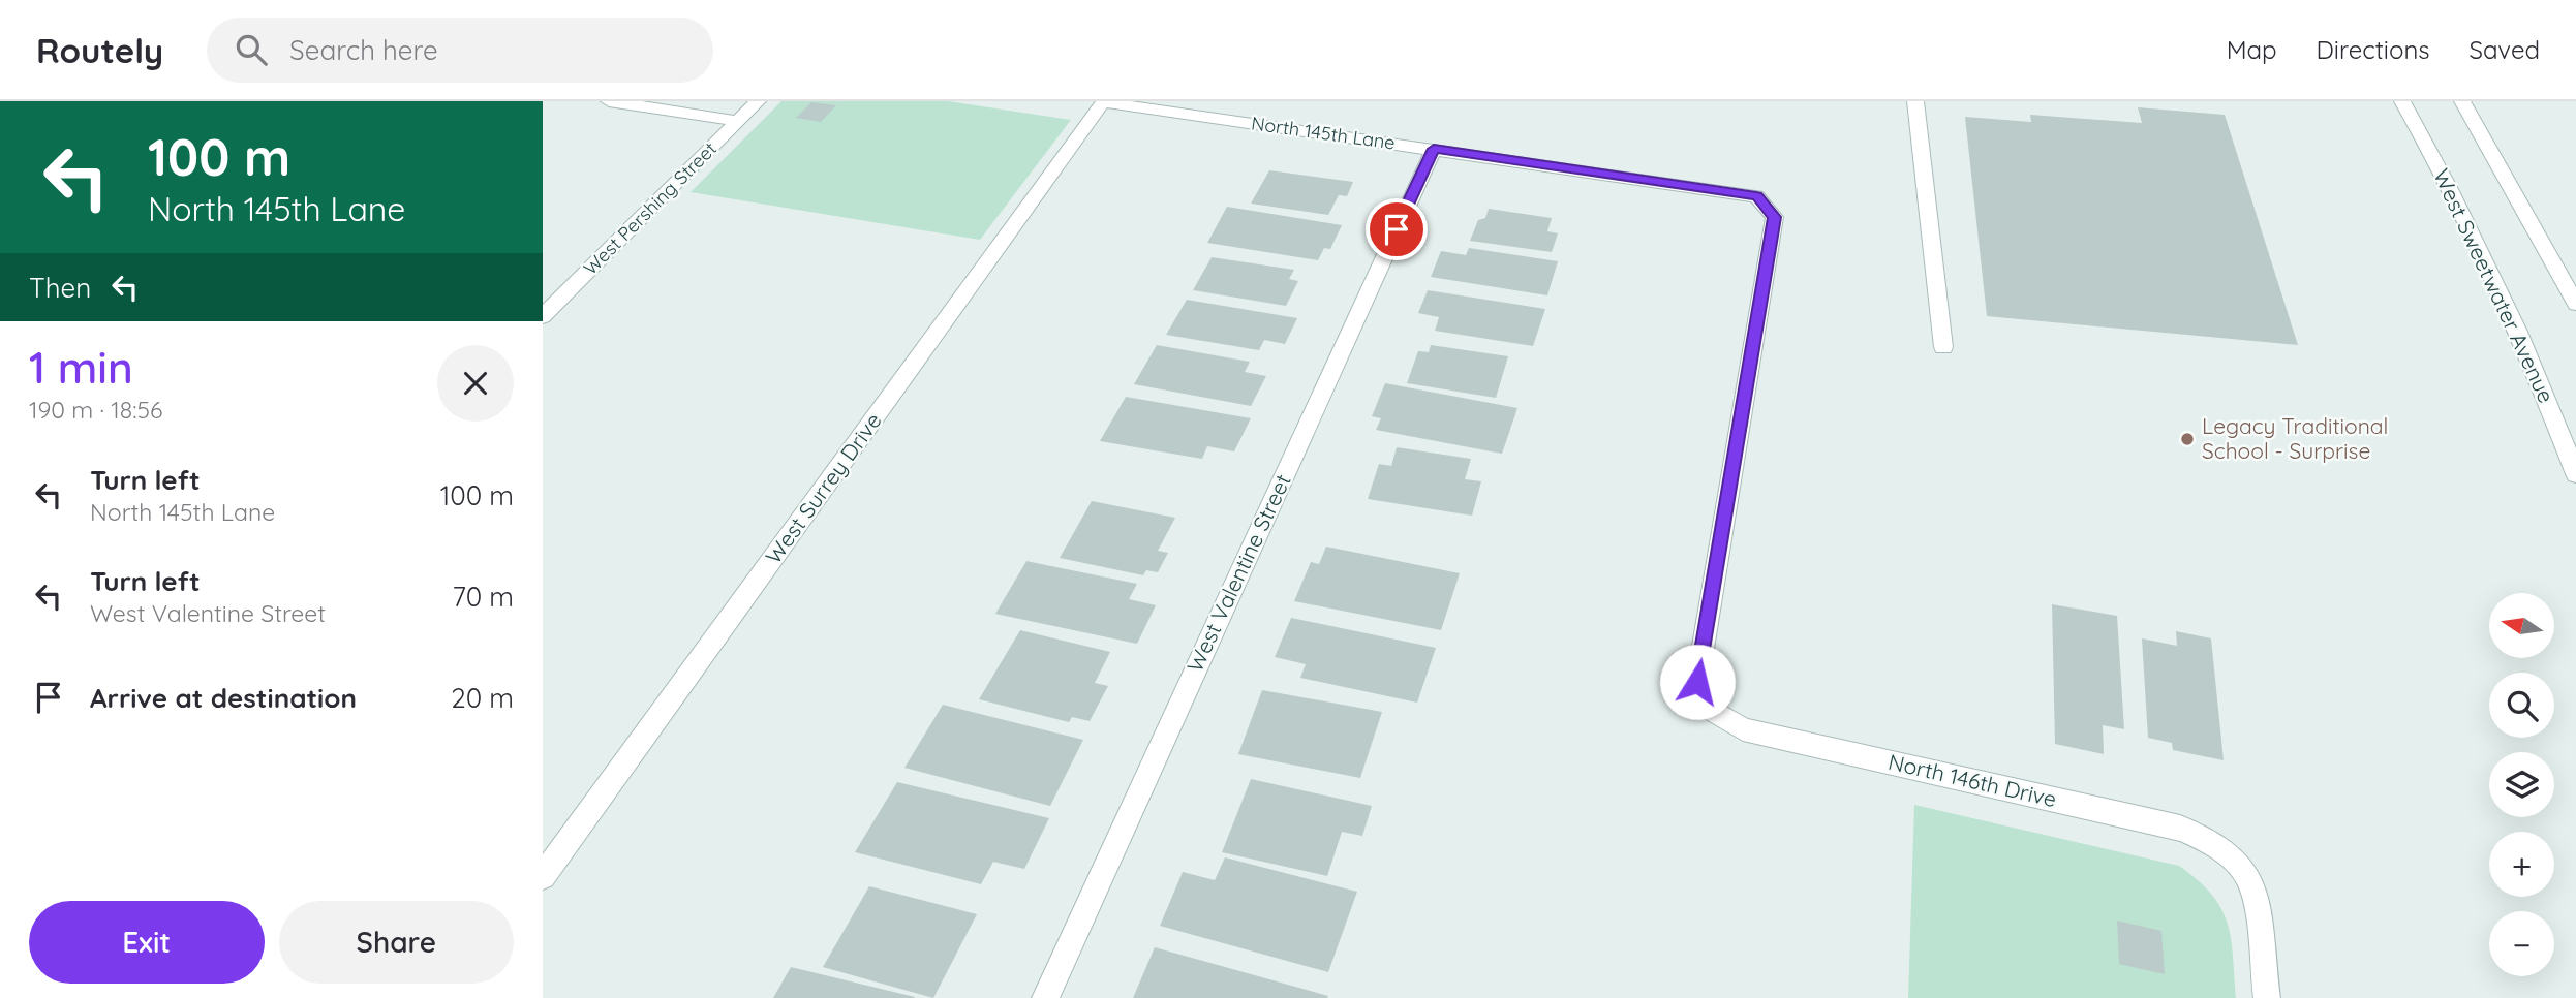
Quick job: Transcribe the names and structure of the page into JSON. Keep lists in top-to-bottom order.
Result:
{
  "streets": {
    "street": [
      "North 145th Lane",
      "West Pershing Street",
      "West Sweetwater Avenue",
      "West Surrey Drive",
      "West Valentine Street",
      "North 146th Drive"
    ]
  },
  "crossings": [
    ["North 145th Lane", "West Surrey Drive"],
    ["North 145th Lane", "West Valentine Street"],
    ["North 145th Lane", "North 146th Drive"]
  ],
  "places": ["Legacy Traditional School - Surprise"],
  "north": "left",
  "page": {
    "header": "Routely",
    "search": "Search here",
    "nav": ["Map", "Directions", "Saved"],
    "turn": ["100 m", "North 145th Lane"],
    "then": "Then",
    "heading": ["1 min", "190 m · 18:56"],
    "list": [
      {
        "name": "Turn left",
        "note": "North 145th Lane",
        "value": "100 m"
      },
      {
        "name": "Turn left",
        "note": "West Valentine Street",
        "value": "70 m"
      },
      {
        "name": "Arrive at destination",
        "value": "20 m"
      }
    ],
    "map_buttons": ["+", "−"],
    "buttons": ["Exit", "Share"]
  }
}
